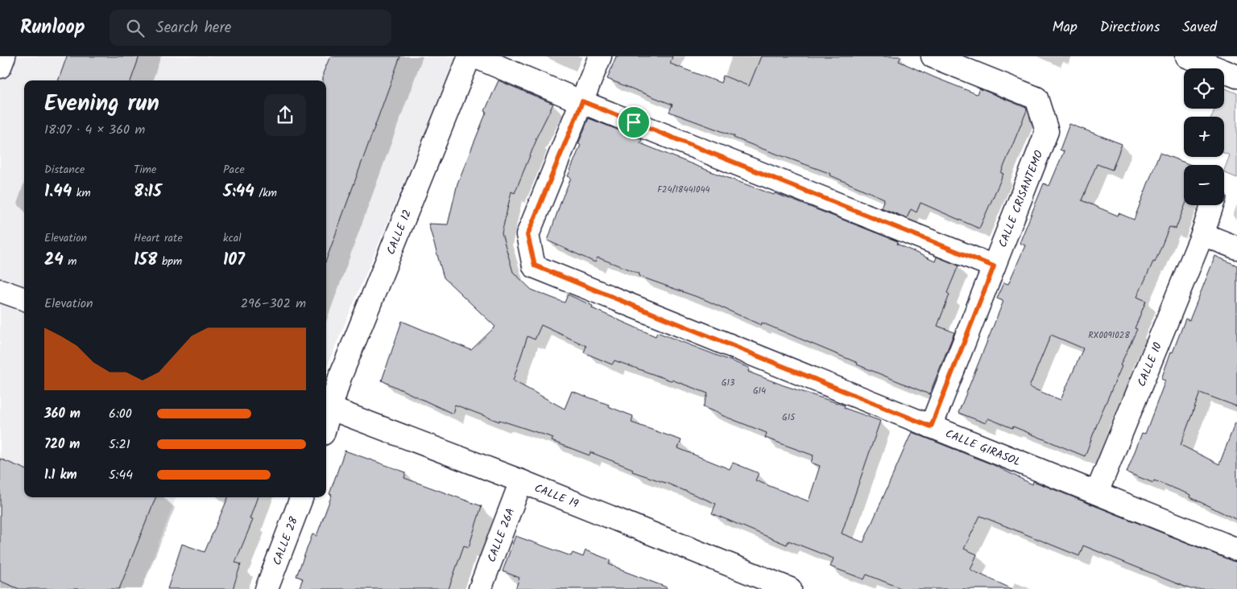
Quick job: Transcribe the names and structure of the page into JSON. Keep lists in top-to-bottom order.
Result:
{
  "streets": {
    "street": [
      "CALLE CRISANTEMO",
      "CALLE 12",
      "CALLE 10",
      "CALLE GIRASOL",
      "CALLE 19",
      "CALLE 26A",
      "CALLE 28"
    ]
  },
  "crossings": [
    ["CALLE CRISANTEMO", "CALLE GIRASOL"],
    ["CALLE 12", "CALLE 19"],
    ["CALLE 10", "CALLE GIRASOL"],
    ["CALLE 19", "CALLE 26A"]
  ],
  "house_numbers": [
    "F24/18441044",
    "RX0091028",
    "G13",
    "G14",
    "G15"
  ],
  "page": {
    "header": "Runloop",
    "search": "Search here",
    "nav": ["Map", "Directions", "Saved"],
    "map_buttons": ["+", "−"],
    "heading": ["Evening run", "18:07 · 4 × 360 m"],
    "stats": [
      ["Distance", "1.44 km"],
      ["Time", "8:15"],
      ["Pace", "5:44 /km"],
      ["Elevation", "24 m"],
      ["Heart rate", "158 bpm"],
      ["kcal", "107"]
    ],
    "chart": ["Elevation", "296–302 m"],
    "list": [
      {
        "name": "360 m",
        "note": "6:00"
      },
      {
        "name": "720 m",
        "note": "5:21"
      },
      {
        "name": "1.1 km",
        "note": "5:44"
      }
    ]
  }
}
